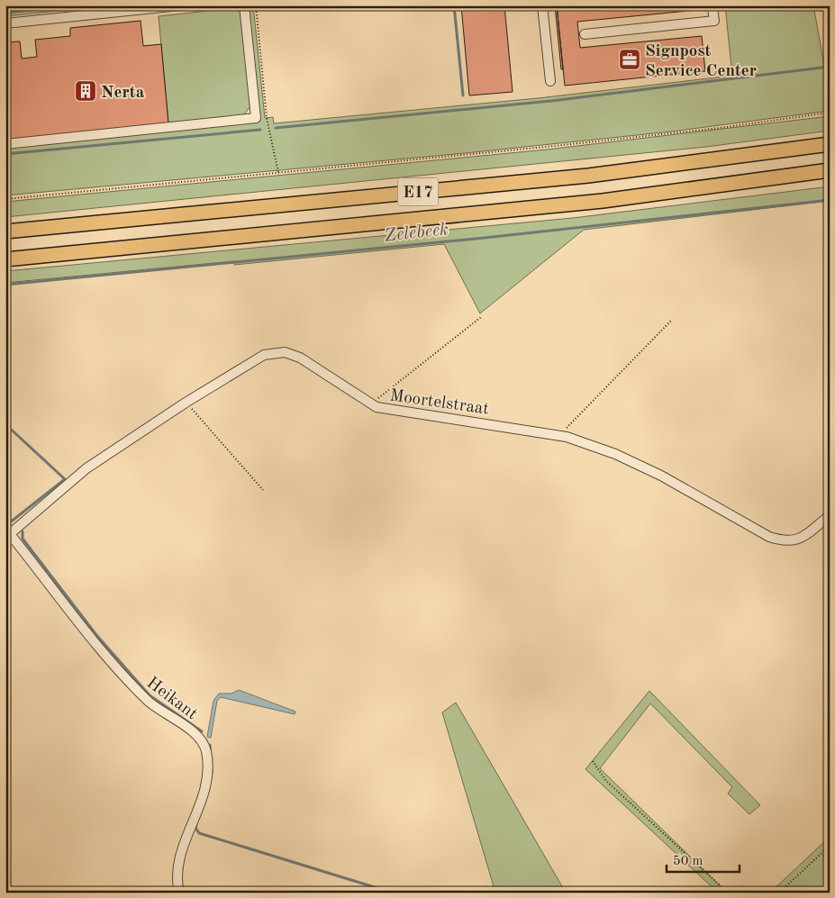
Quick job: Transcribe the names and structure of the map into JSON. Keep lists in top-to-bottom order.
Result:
{
  "streets": {
    "highway": ["E17"],
    "street": ["Moortelstraat", "Heikant"]
  },
  "crossings": [
    ["Moortelstraat", "Heikant"]
  ],
  "water": ["Zelebeek"],
  "places": {
    "office": ["Signpost Service Center"],
    "building": ["Nerta"]
  },
  "scale_bar": "50 m"
}
